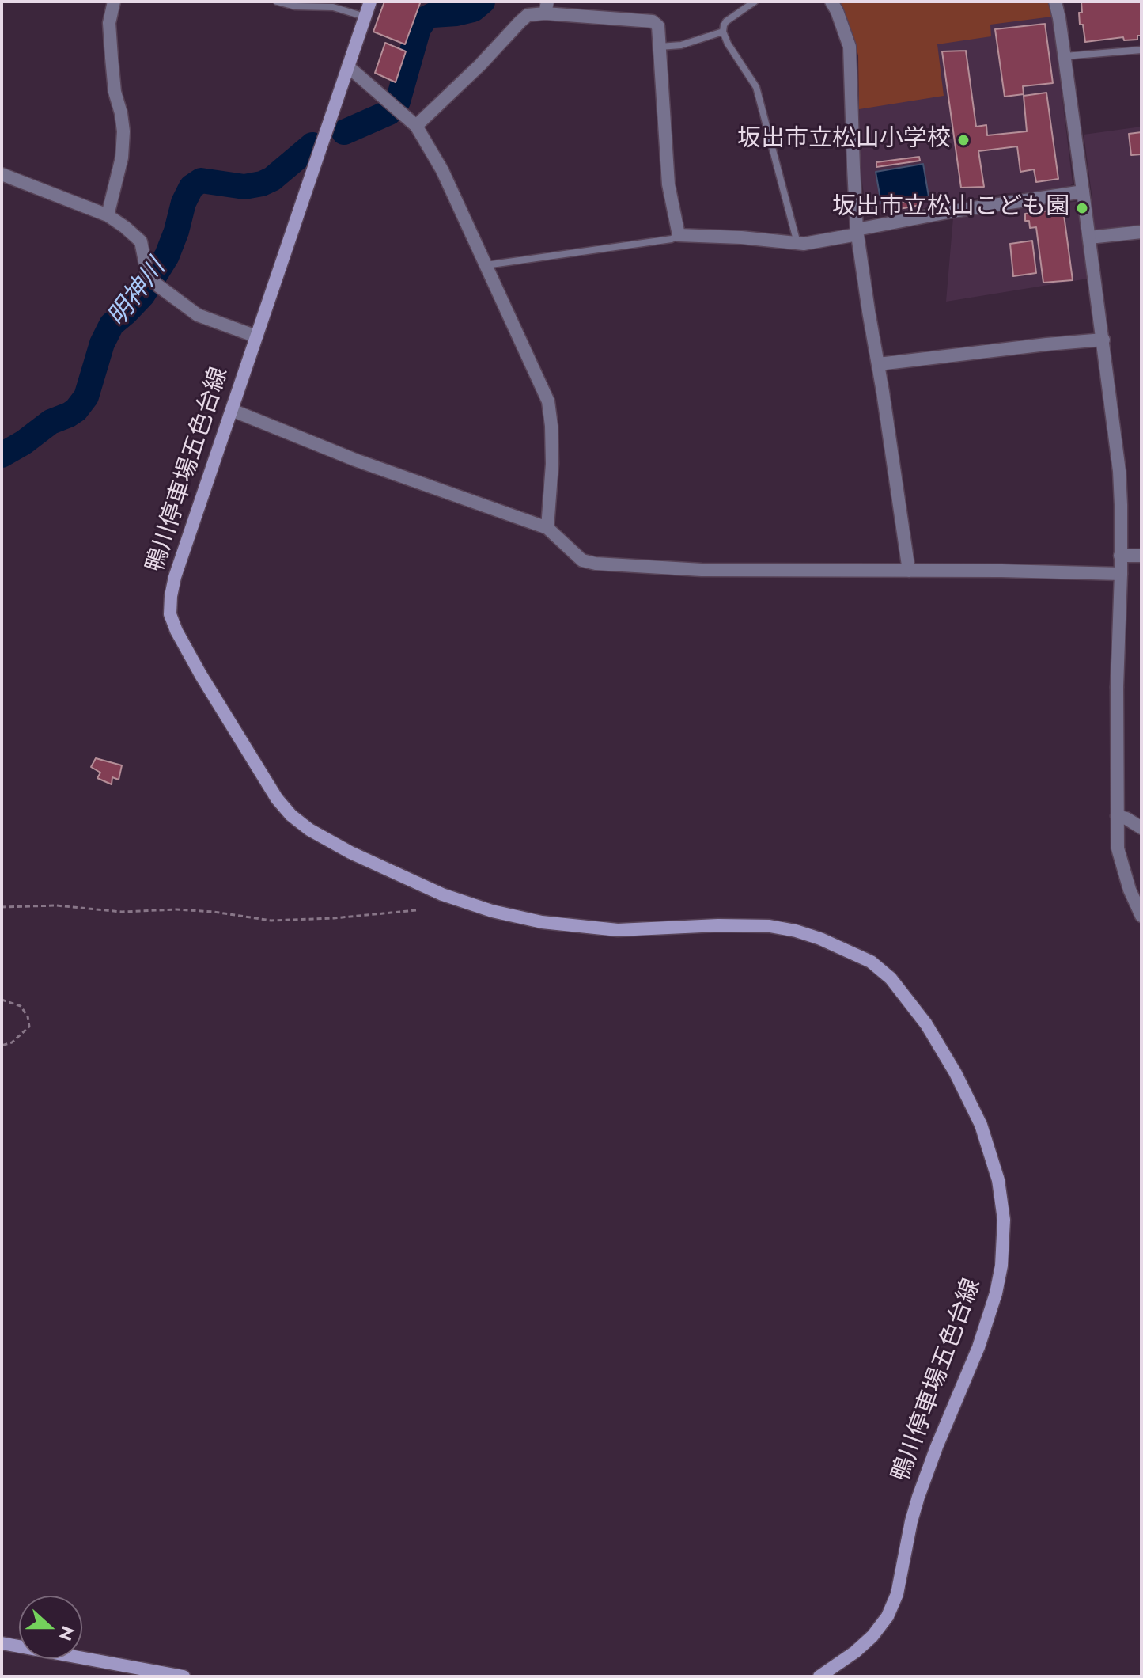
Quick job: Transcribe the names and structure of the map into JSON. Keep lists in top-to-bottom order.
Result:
{
  "streets": {
    "main road": ["鴨川停車場五色台線"]
  },
  "water": ["明神川"],
  "places": ["坂出市立松山小学校", "坂出市立松山こども園"],
  "north": "right"
}
